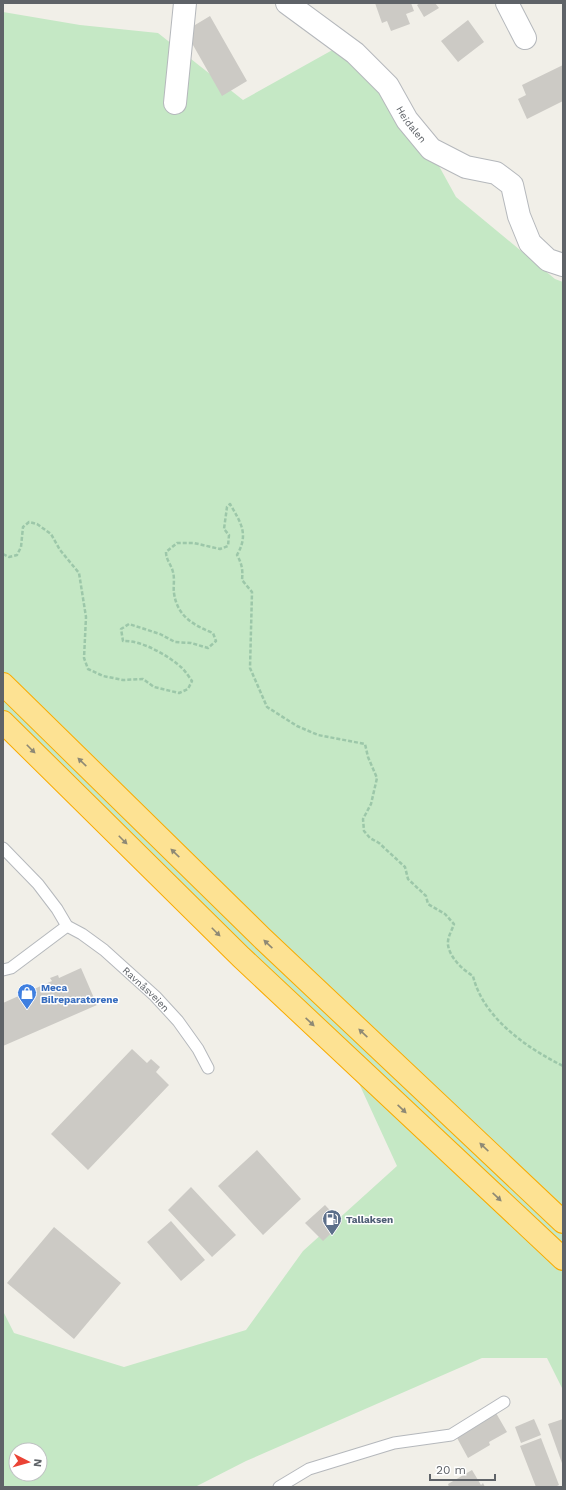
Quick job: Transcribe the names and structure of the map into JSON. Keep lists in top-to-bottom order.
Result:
{
  "streets": {
    "street": ["Heidalen"],
    "lane": ["Ravnåsveien"]
  },
  "places": {
    "shop": ["Meca Bilreparatørene"],
    "fuel station": ["Tallaksen"]
  },
  "scale_bar": "20 m",
  "north": "right"
}
